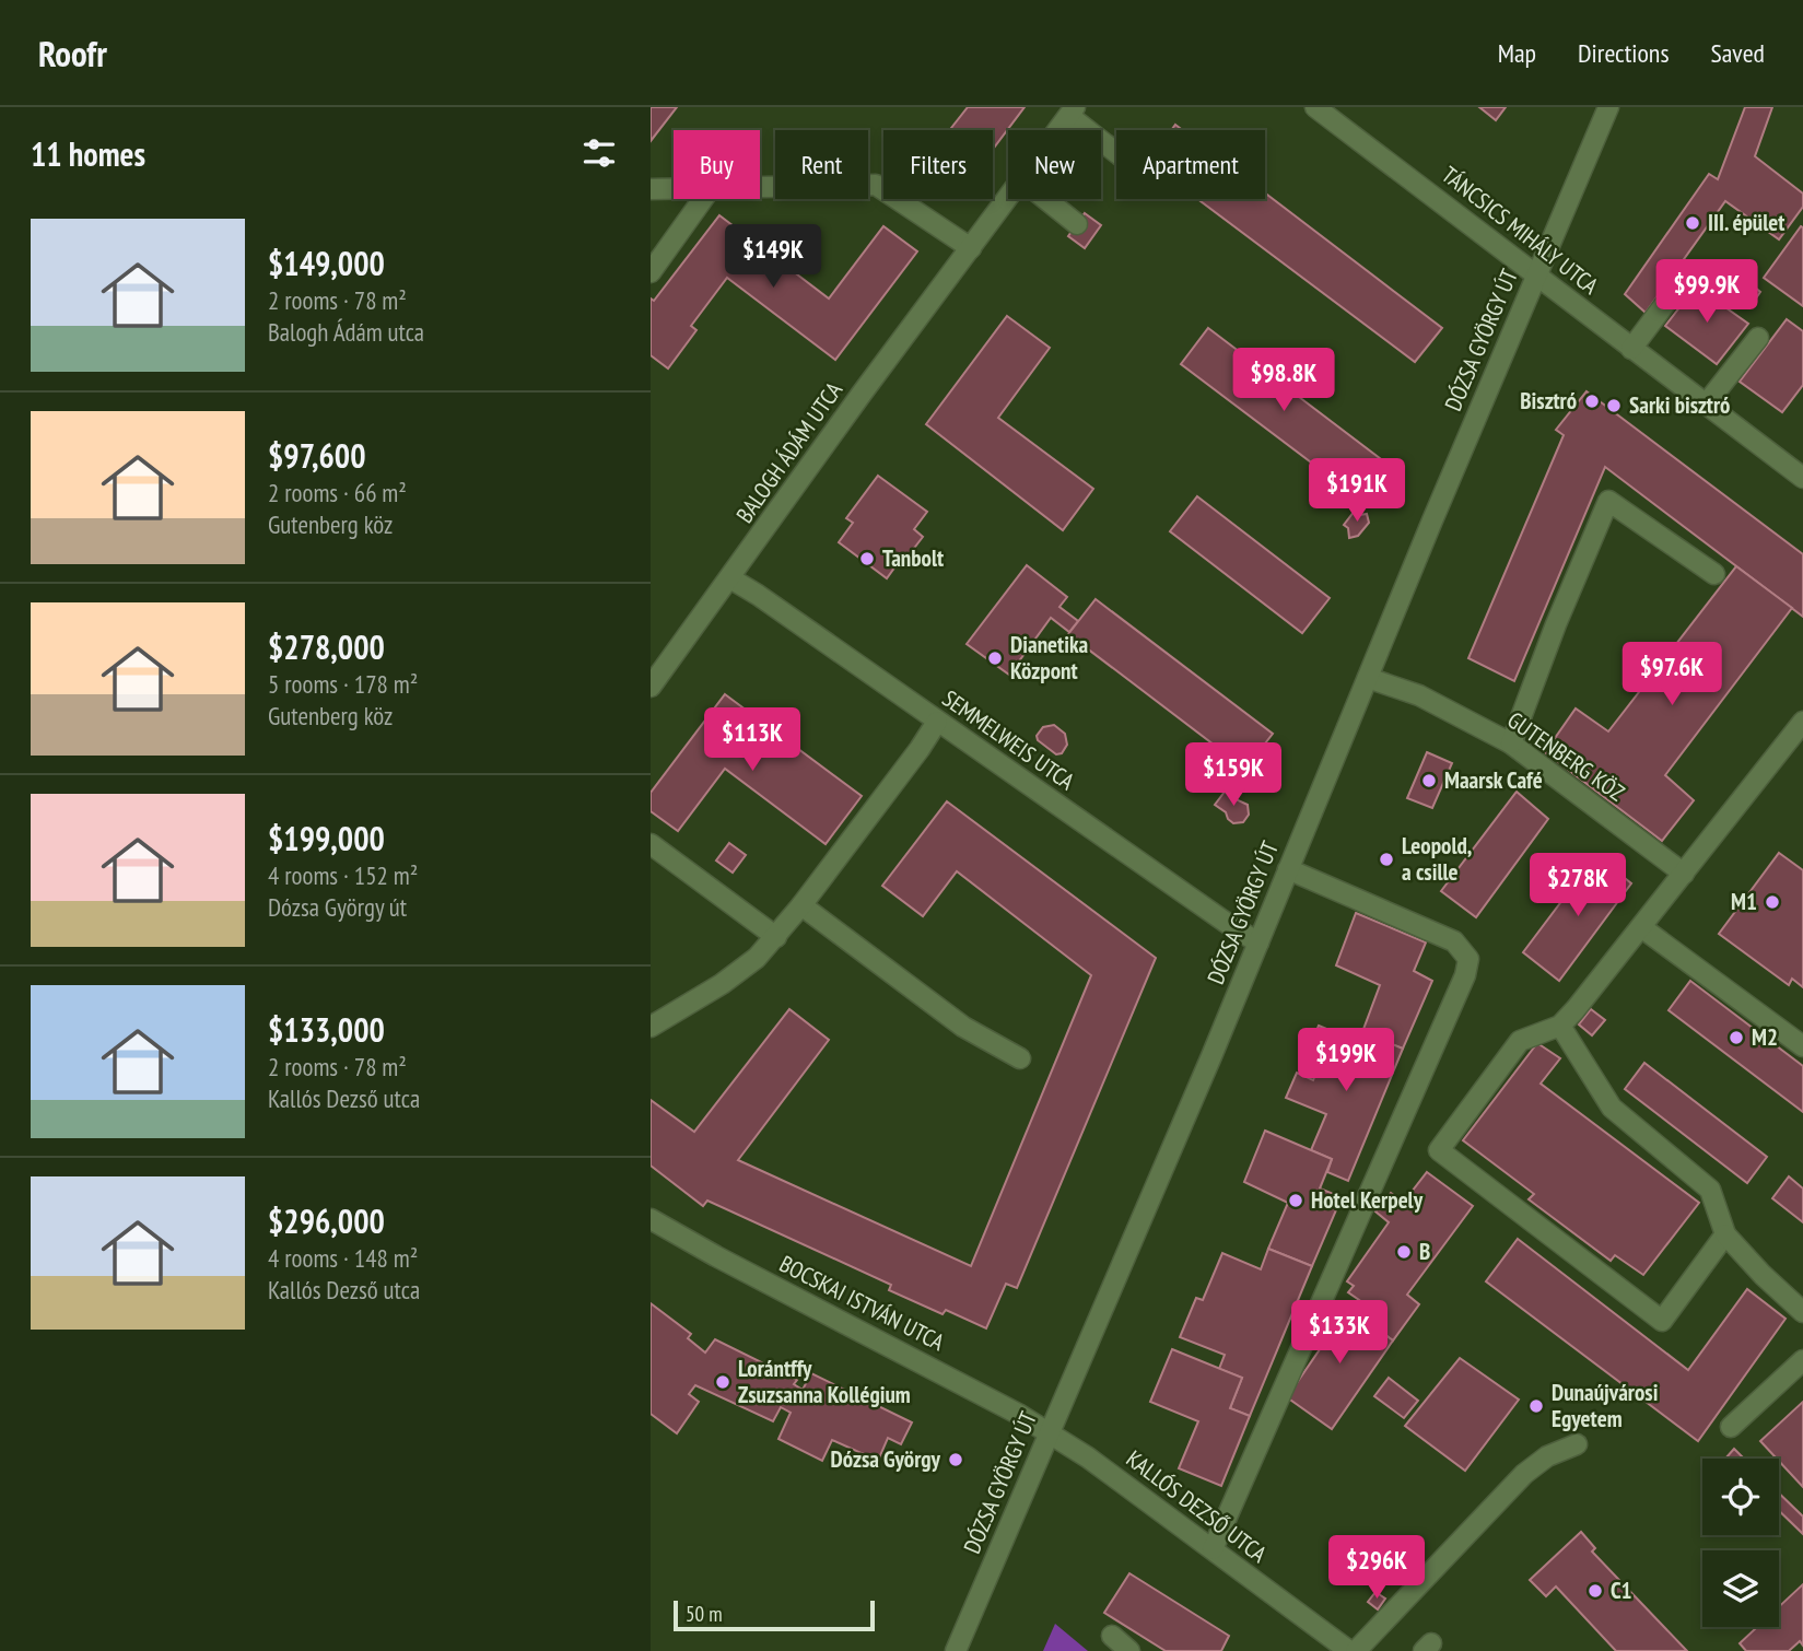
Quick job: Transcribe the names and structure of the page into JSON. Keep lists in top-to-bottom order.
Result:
{
  "streets": {
    "street": [
      "TÁNCSICS MIHÁLY UTCA",
      "DÓZSA GYÖRGY ÚT",
      "BALOGH ÁDÁM UTCA",
      "SEMMELWEIS UTCA",
      "GUTENBERG KÖZ",
      "BOCSKAI ISTVÁN UTCA",
      "KALLÓS DEZSŐ UTCA"
    ]
  },
  "crossings": [
    ["TÁNCSICS MIHÁLY UTCA", "DÓZSA GYÖRGY ÚT"],
    ["DÓZSA GYÖRGY ÚT", "SEMMELWEIS UTCA"],
    ["DÓZSA GYÖRGY ÚT", "GUTENBERG KÖZ"],
    ["DÓZSA GYÖRGY ÚT", "BOCSKAI ISTVÁN UTCA"],
    ["DÓZSA GYÖRGY ÚT", "KALLÓS DEZSŐ UTCA"],
    ["BALOGH ÁDÁM UTCA", "SEMMELWEIS UTCA"],
    ["BOCSKAI ISTVÁN UTCA", "KALLÓS DEZSŐ UTCA"]
  ],
  "places": [
    "III. épület",
    "Bisztró",
    "Sarki bisztró",
    "Tanbolt",
    "Dianetika Központ",
    "Maarsk Café",
    "Leopold, a csille",
    "M1",
    "M2",
    "Hotel Kerpely",
    "B",
    "Lorántffy Zsuzsanna Kollégium",
    "Dunaújvárosi Egyetem",
    "Dózsa György",
    "C1"
  ],
  "scale_bar": "50 m",
  "page": {
    "header": "Roofr",
    "nav": ["Map", "Directions", "Saved"],
    "heading": "11 homes",
    "chip": [
      "Buy",
      "Rent",
      "Filters",
      "New",
      "Apartment"
    ],
    "list": [
      {
        "name": "$149,000",
        "note": "2 rooms · 78 m² · Balogh Ádám utca"
      },
      {
        "name": "$97,600",
        "note": "2 rooms · 66 m² · Gutenberg köz"
      },
      {
        "name": "$278,000",
        "note": "5 rooms · 178 m² · Gutenberg köz"
      },
      {
        "name": "$199,000",
        "note": "4 rooms · 152 m² · Dózsa György út"
      },
      {
        "name": "$133,000",
        "note": "2 rooms · 78 m² · Kallós Dezső utca"
      },
      {
        "name": "$296,000",
        "note": "4 rooms · 148 m² · Kallós Dezső utca"
      }
    ],
    "price": [
      "$149K",
      "$99.9K",
      "$98.8K",
      "$191K",
      "$97.6K",
      "$113K",
      "$159K",
      "$278K",
      "$199K",
      "$133K",
      "$296K"
    ],
    "scale": "50 m"
  }
}
